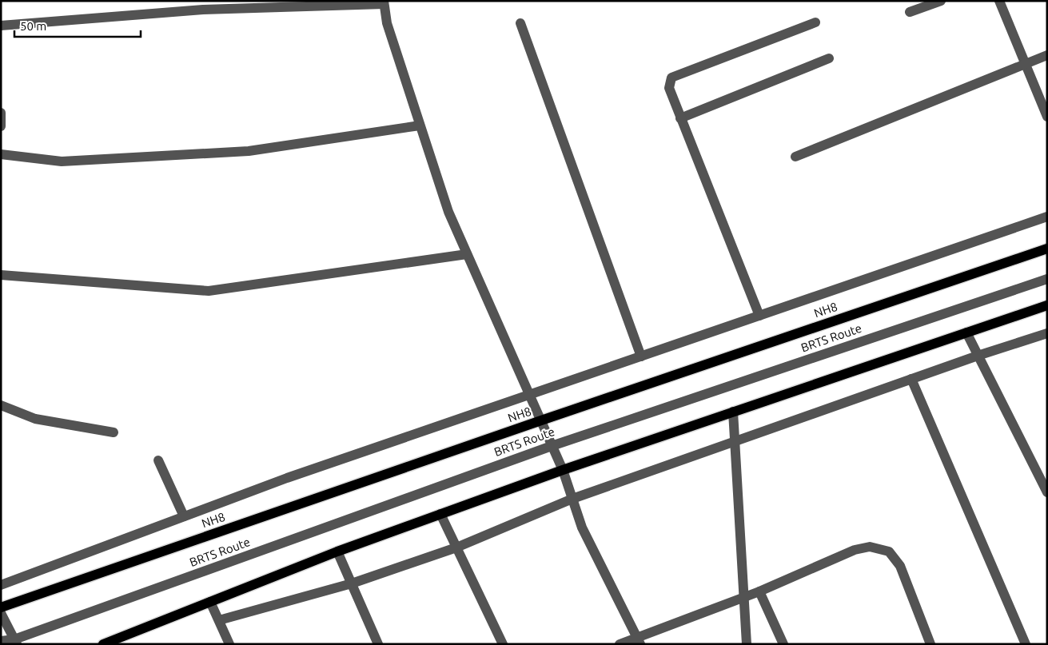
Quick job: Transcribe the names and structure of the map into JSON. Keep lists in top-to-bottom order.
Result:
{
  "streets": {
    "main road": ["NH8"],
    "street": ["BRTS Route"]
  },
  "scale_bar": "50 m"
}
